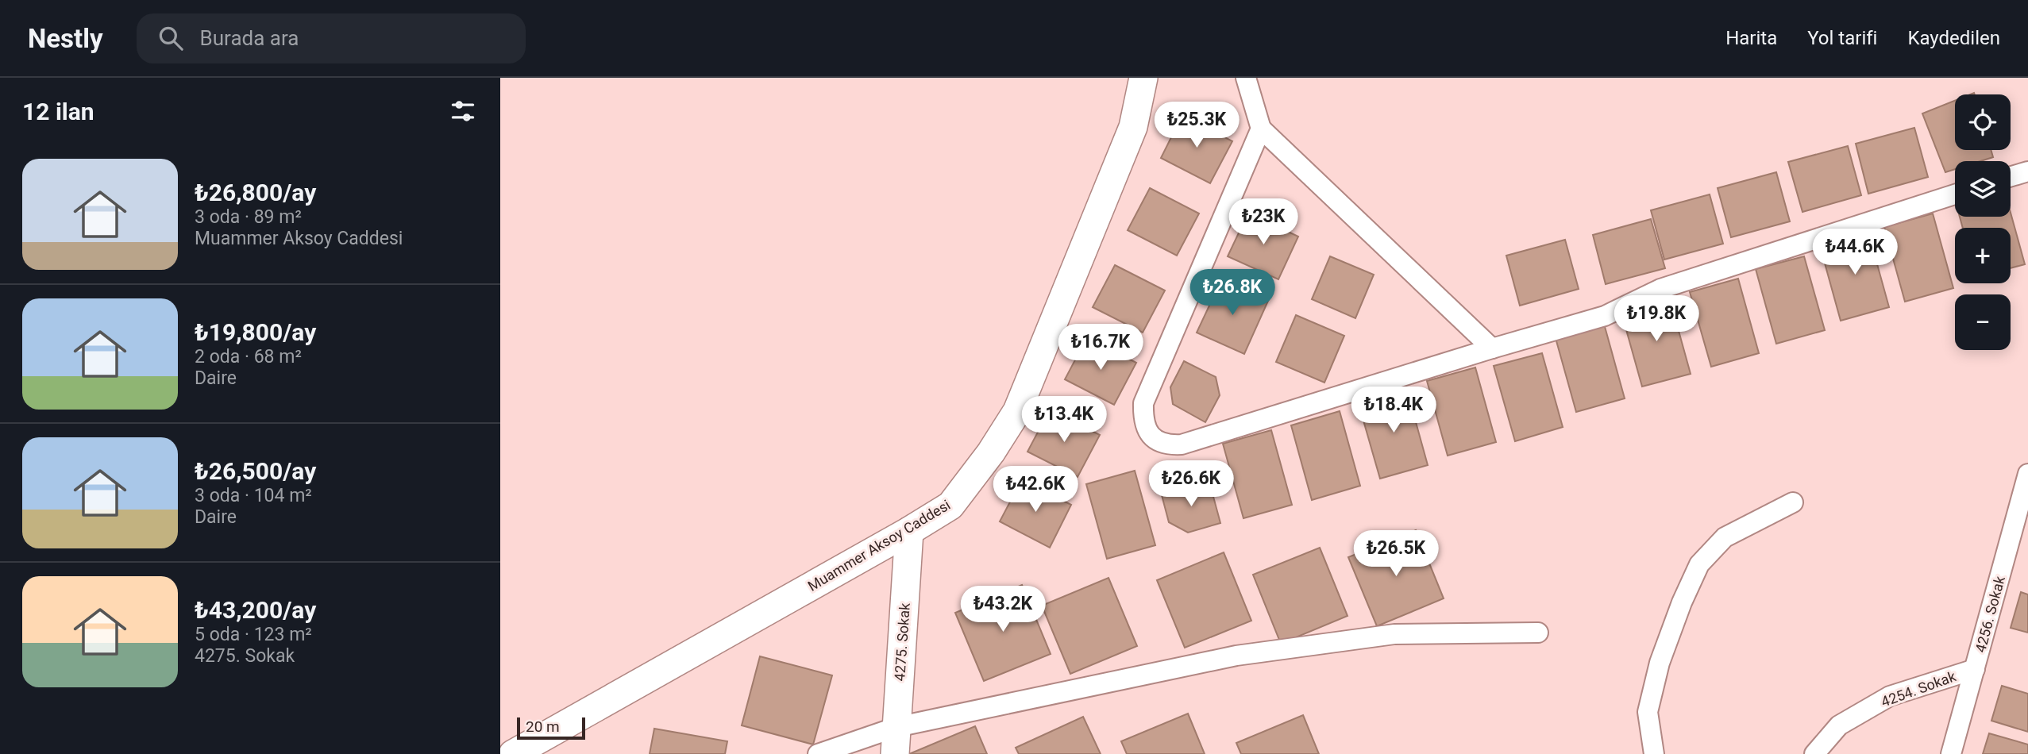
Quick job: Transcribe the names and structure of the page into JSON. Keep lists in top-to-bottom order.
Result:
{
  "streets": {
    "street": [
      "Muammer Aksoy Caddesi",
      "4256. Sokak",
      "4275. Sokak",
      "4254. Sokak"
    ]
  },
  "crossings": [
    ["Muammer Aksoy Caddesi", "4275. Sokak"],
    ["4256. Sokak", "4254. Sokak"]
  ],
  "scale_bar": "20 m",
  "page": {
    "header": "Nestly",
    "search": "Burada ara",
    "nav": ["Harita", "Yol tarifi", "Kaydedilen"],
    "heading": "12 ilan",
    "map_buttons": ["+", "−"],
    "price": [
      "₺25.3K",
      "₺23K",
      "₺44.6K",
      "₺26.8K",
      "₺19.8K",
      "₺16.7K",
      "₺18.4K",
      "₺13.4K",
      "₺26.6K",
      "₺42.6K",
      "₺26.5K",
      "₺43.2K"
    ],
    "list": [
      {
        "name": "₺26,800/ay",
        "note": "3 oda · 89 m² · Muammer Aksoy Caddesi"
      },
      {
        "name": "₺19,800/ay",
        "note": "2 oda · 68 m² · Daire"
      },
      {
        "name": "₺26,500/ay",
        "note": "3 oda · 104 m² · Daire"
      },
      {
        "name": "₺43,200/ay",
        "note": "5 oda · 123 m² · 4275. Sokak"
      }
    ],
    "scale": "20 m"
  }
}
